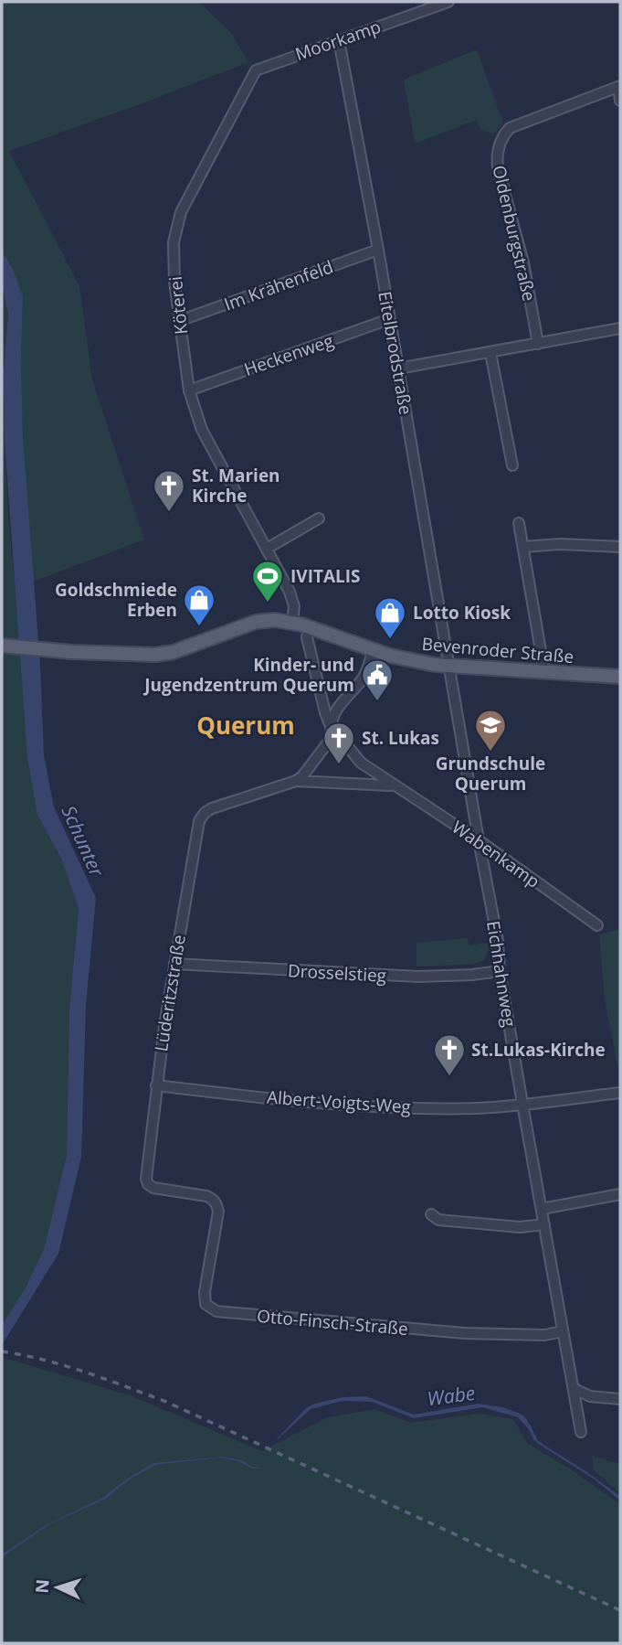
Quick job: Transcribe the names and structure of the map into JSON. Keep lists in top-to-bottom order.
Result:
{
  "streets": {
    "main road": ["Bevenroder Straße"],
    "street": [
      "Moorkamp",
      "Oldenburgstraße",
      "Im Krähenfeld",
      "Köterei",
      "Eitelbrodstraße",
      "Heckenweg",
      "Wabenkamp",
      "Drosselstieg",
      "Eichhahnweg",
      "Lüderitzstraße",
      "Albert-Voigts-Weg",
      "Otto-Finsch-Straße"
    ]
  },
  "crossings": [
    ["Moorkamp", "Köterei"],
    ["Moorkamp", "Eitelbrodstraße"],
    ["Im Krähenfeld", "Köterei"],
    ["Im Krähenfeld", "Eitelbrodstraße"],
    ["Köterei", "Heckenweg"],
    ["Köterei", "Bevenroder Straße"],
    ["Eitelbrodstraße", "Heckenweg"],
    ["Eitelbrodstraße", "Bevenroder Straße"],
    ["Eitelbrodstraße", "Eichhahnweg"],
    ["Bevenroder Straße", "Eichhahnweg"],
    ["Wabenkamp", "Eichhahnweg"],
    ["Drosselstieg", "Eichhahnweg"],
    ["Drosselstieg", "Lüderitzstraße"],
    ["Eichhahnweg", "Albert-Voigts-Weg"],
    ["Eichhahnweg", "Otto-Finsch-Straße"],
    ["Lüderitzstraße", "Albert-Voigts-Weg"],
    ["Lüderitzstraße", "Otto-Finsch-Straße"]
  ],
  "districts": ["Querum"],
  "water": ["Schunter", "Wabe"],
  "places": {
    "church": ["St. Marien Kirche", "St. Lukas", "St.Lukas-Kirche"],
    "sports": ["IVITALIS"],
    "shop": ["Goldschmiede Erben", "Lotto Kiosk"],
    "public building": ["Kinder- und Jugendzentrum Querum"],
    "school or university": ["Grundschule Querum"]
  },
  "north": "left"
}
